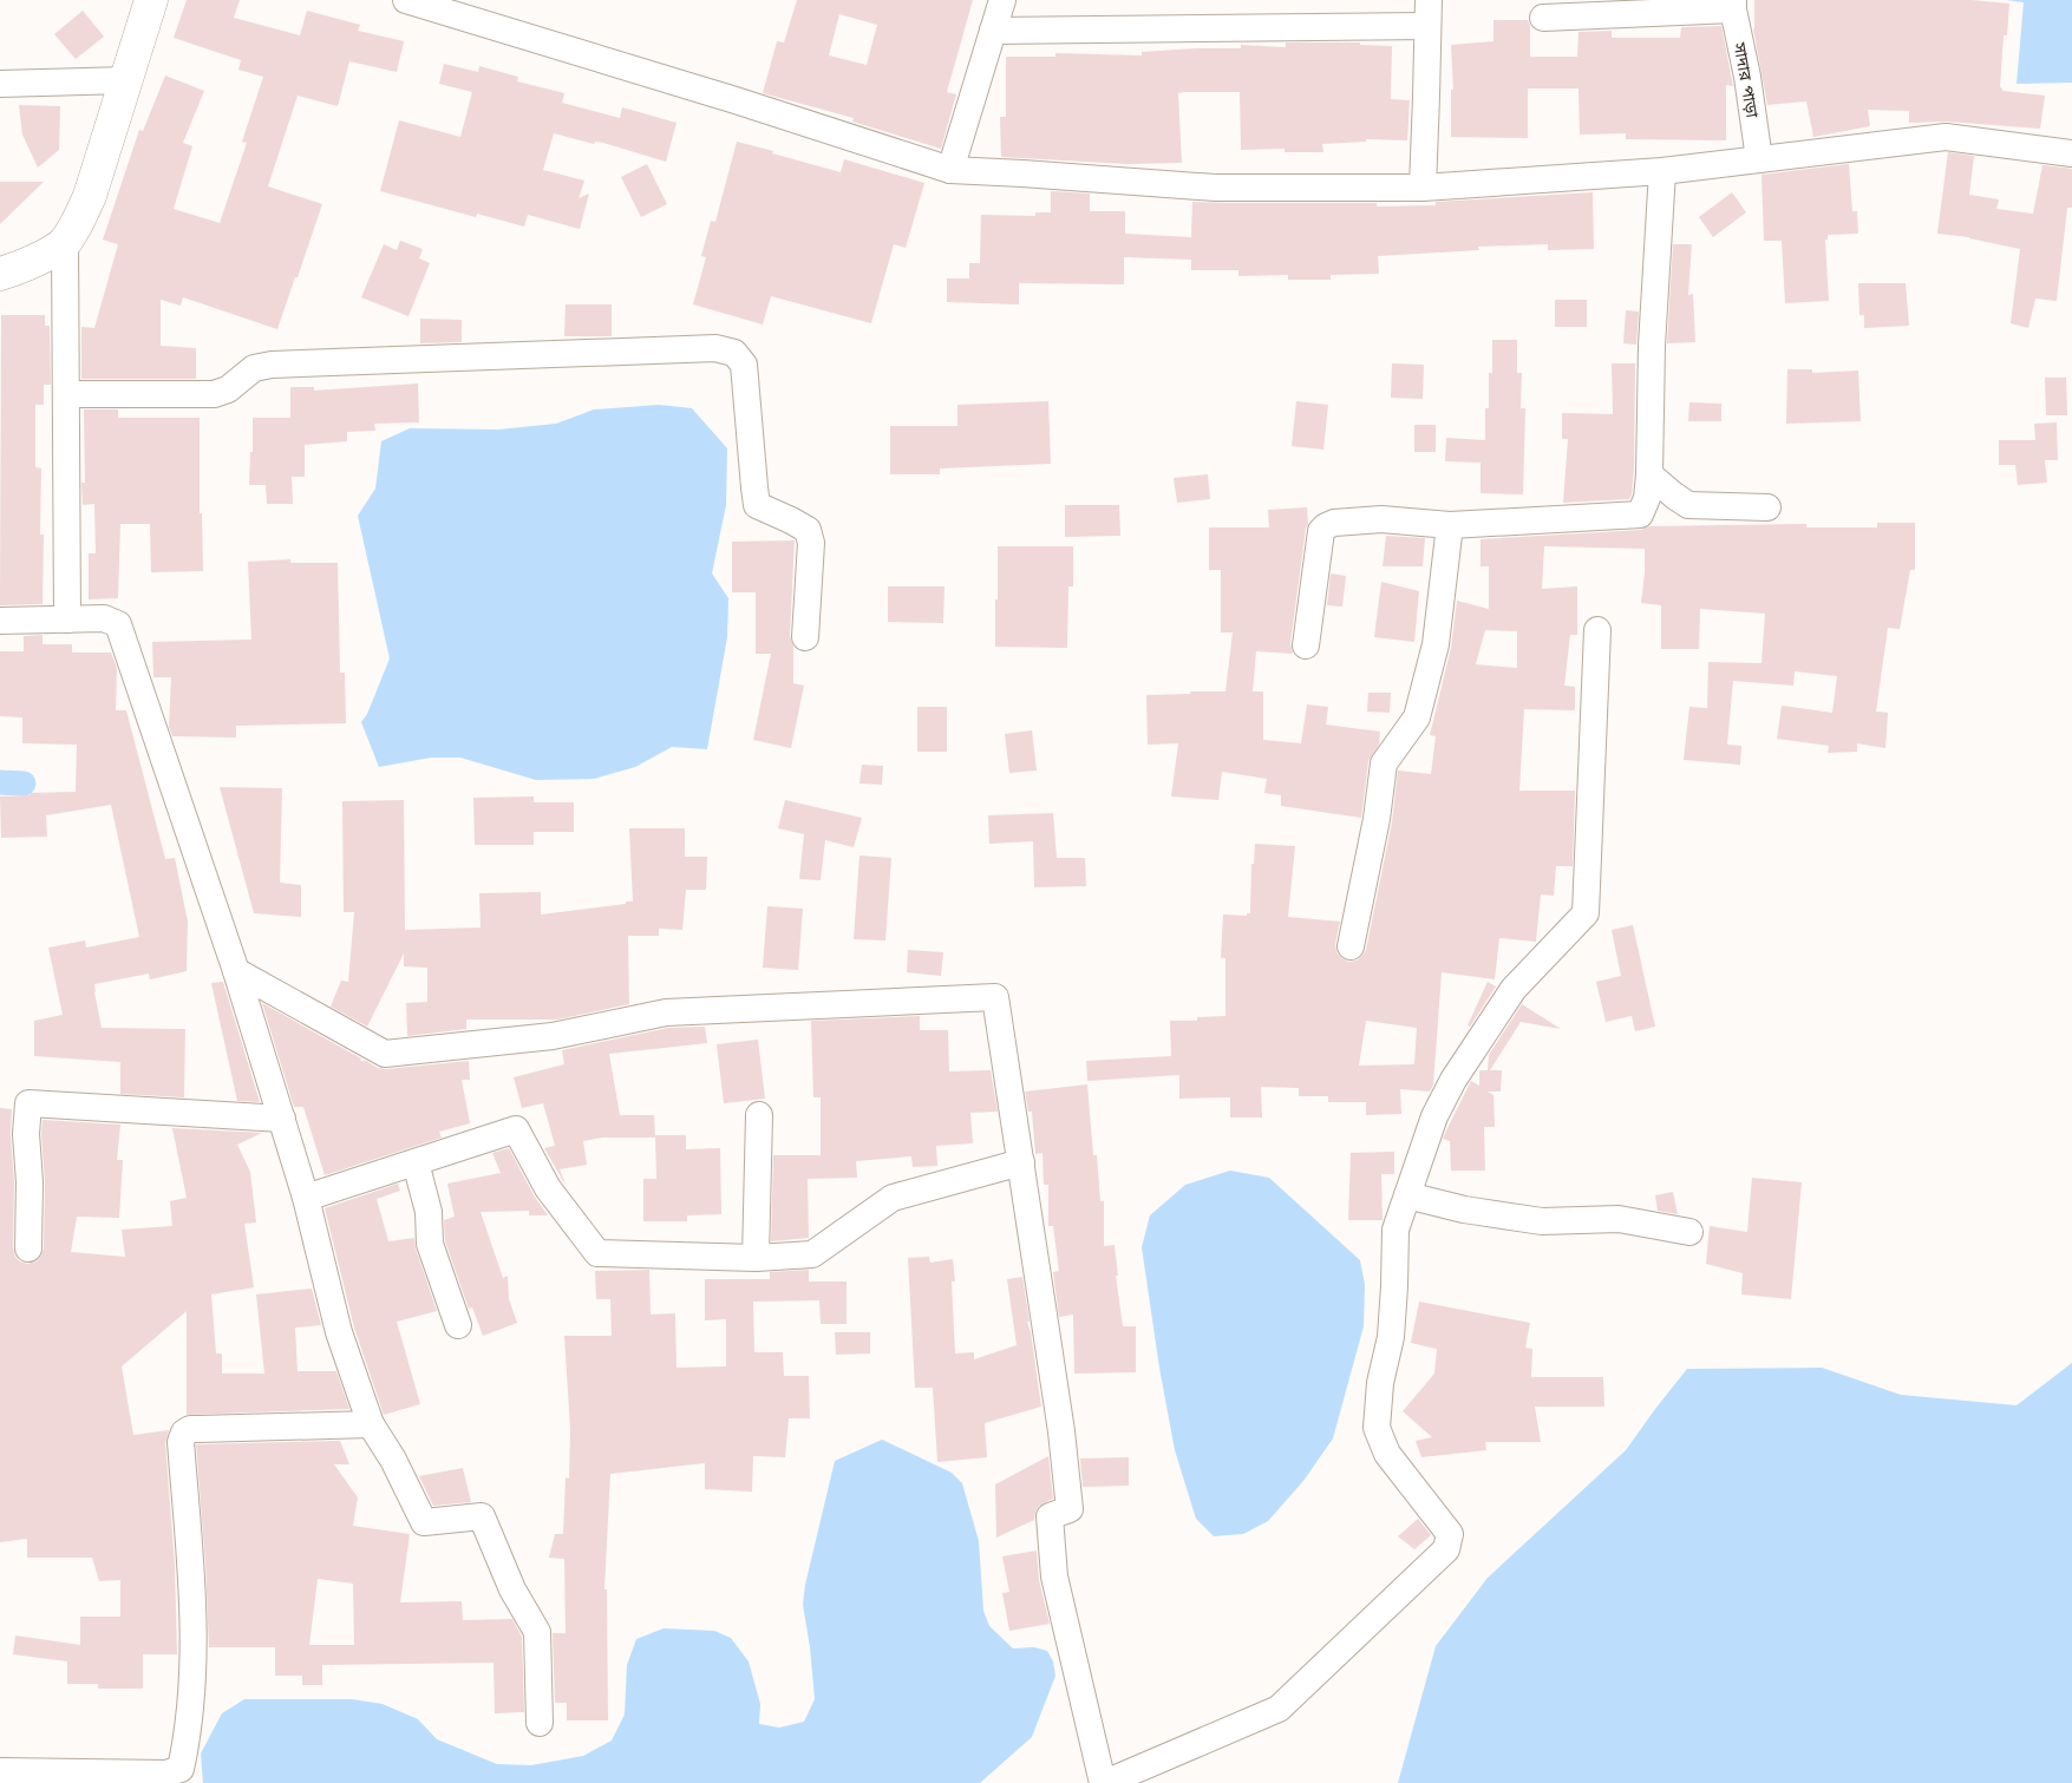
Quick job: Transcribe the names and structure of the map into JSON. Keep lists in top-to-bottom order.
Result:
{
  "streets": {
    "street": ["সাদার পাড়া"]
  }
}
